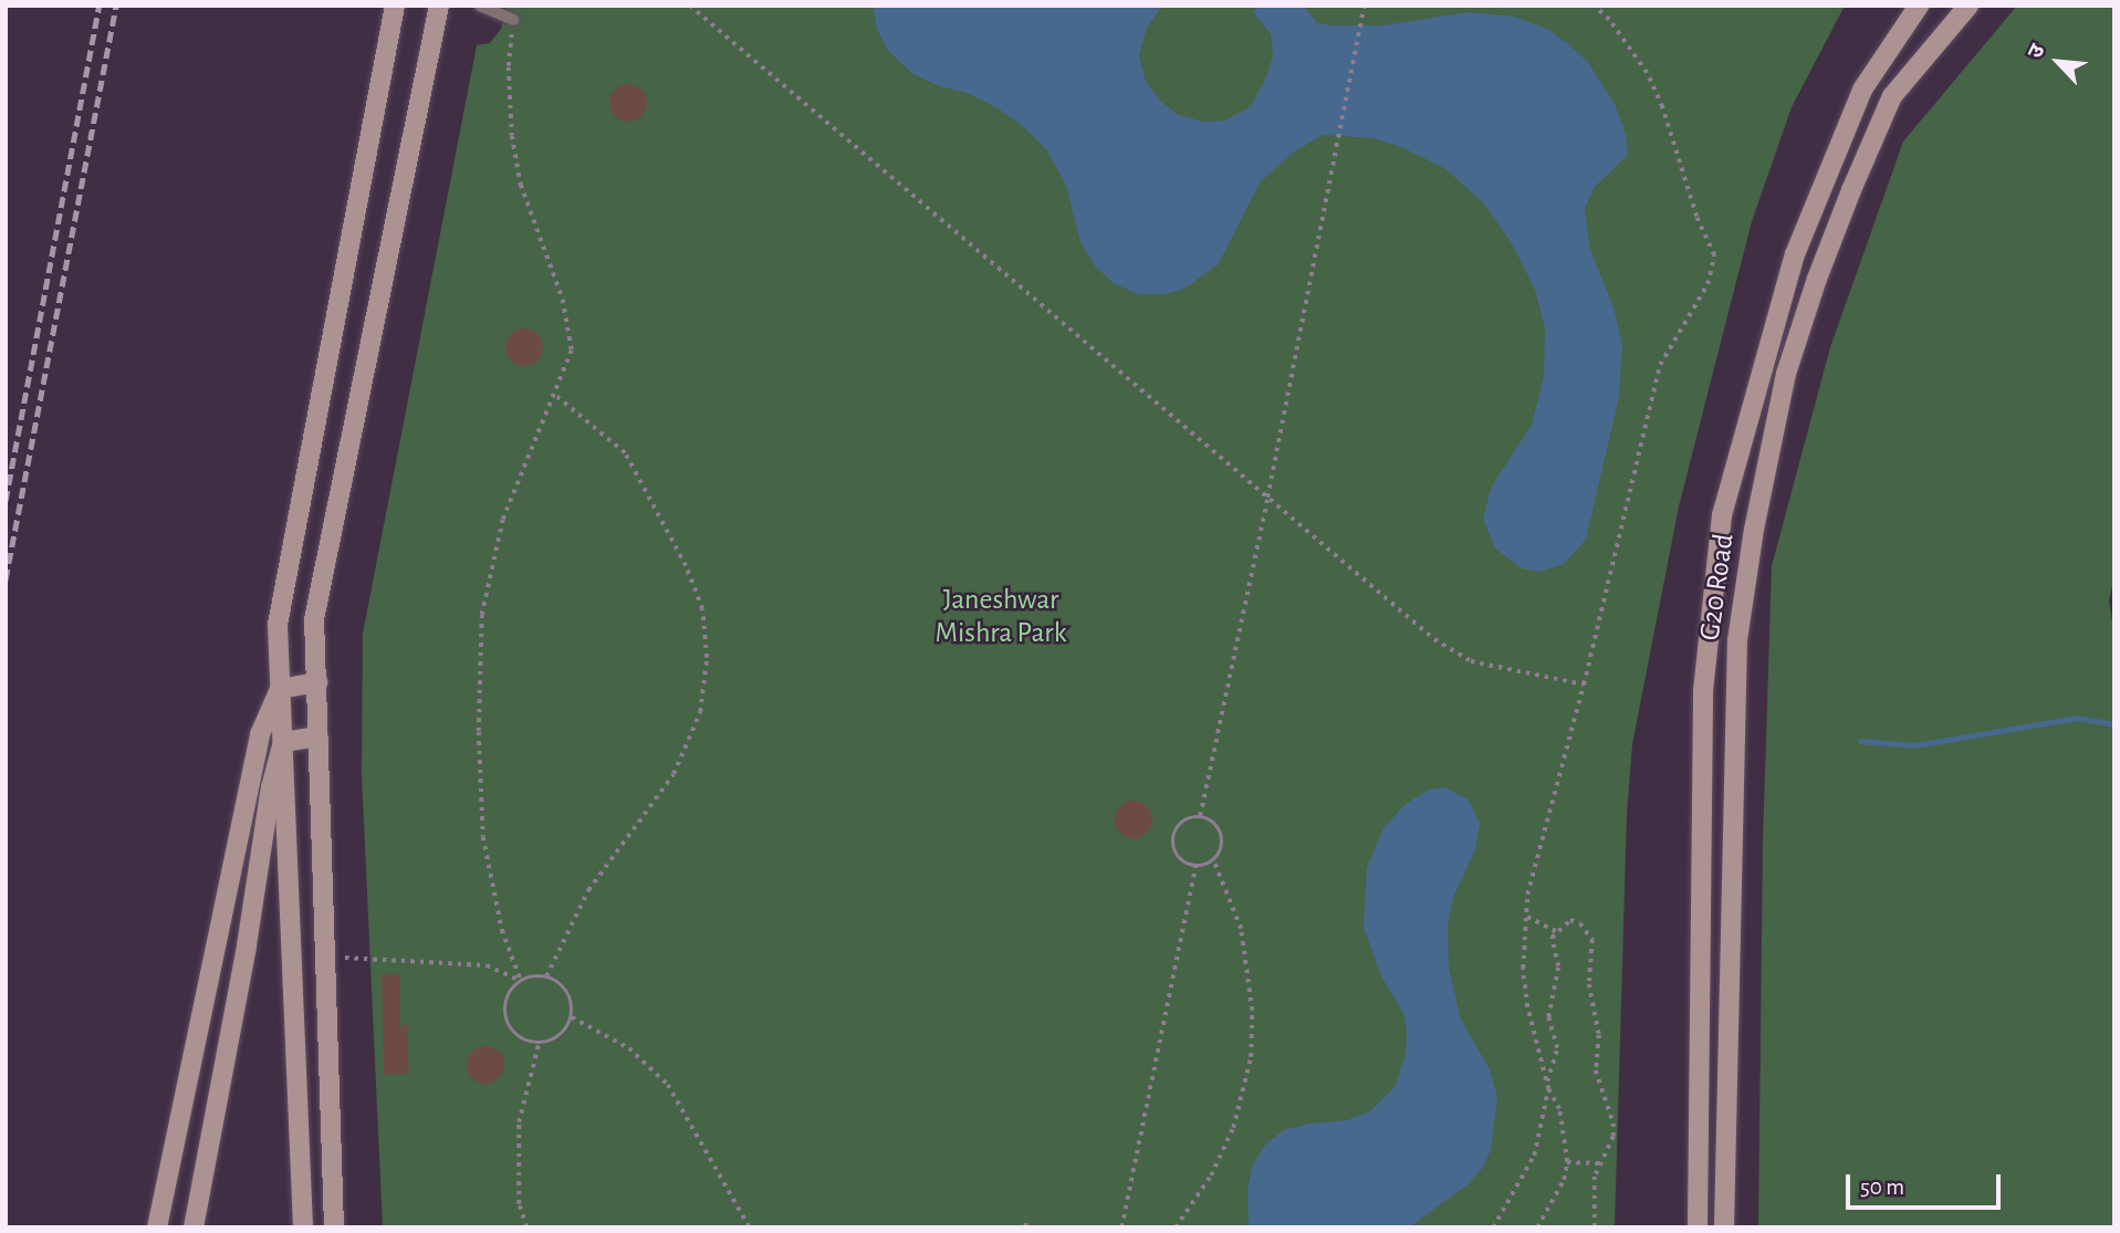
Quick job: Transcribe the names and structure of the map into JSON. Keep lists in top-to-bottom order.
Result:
{
  "streets": {
    "street": ["G20 Road"]
  },
  "parks": ["Janeshwar Mishra Park"],
  "scale_bar": "50 m",
  "north": "top left"
}
